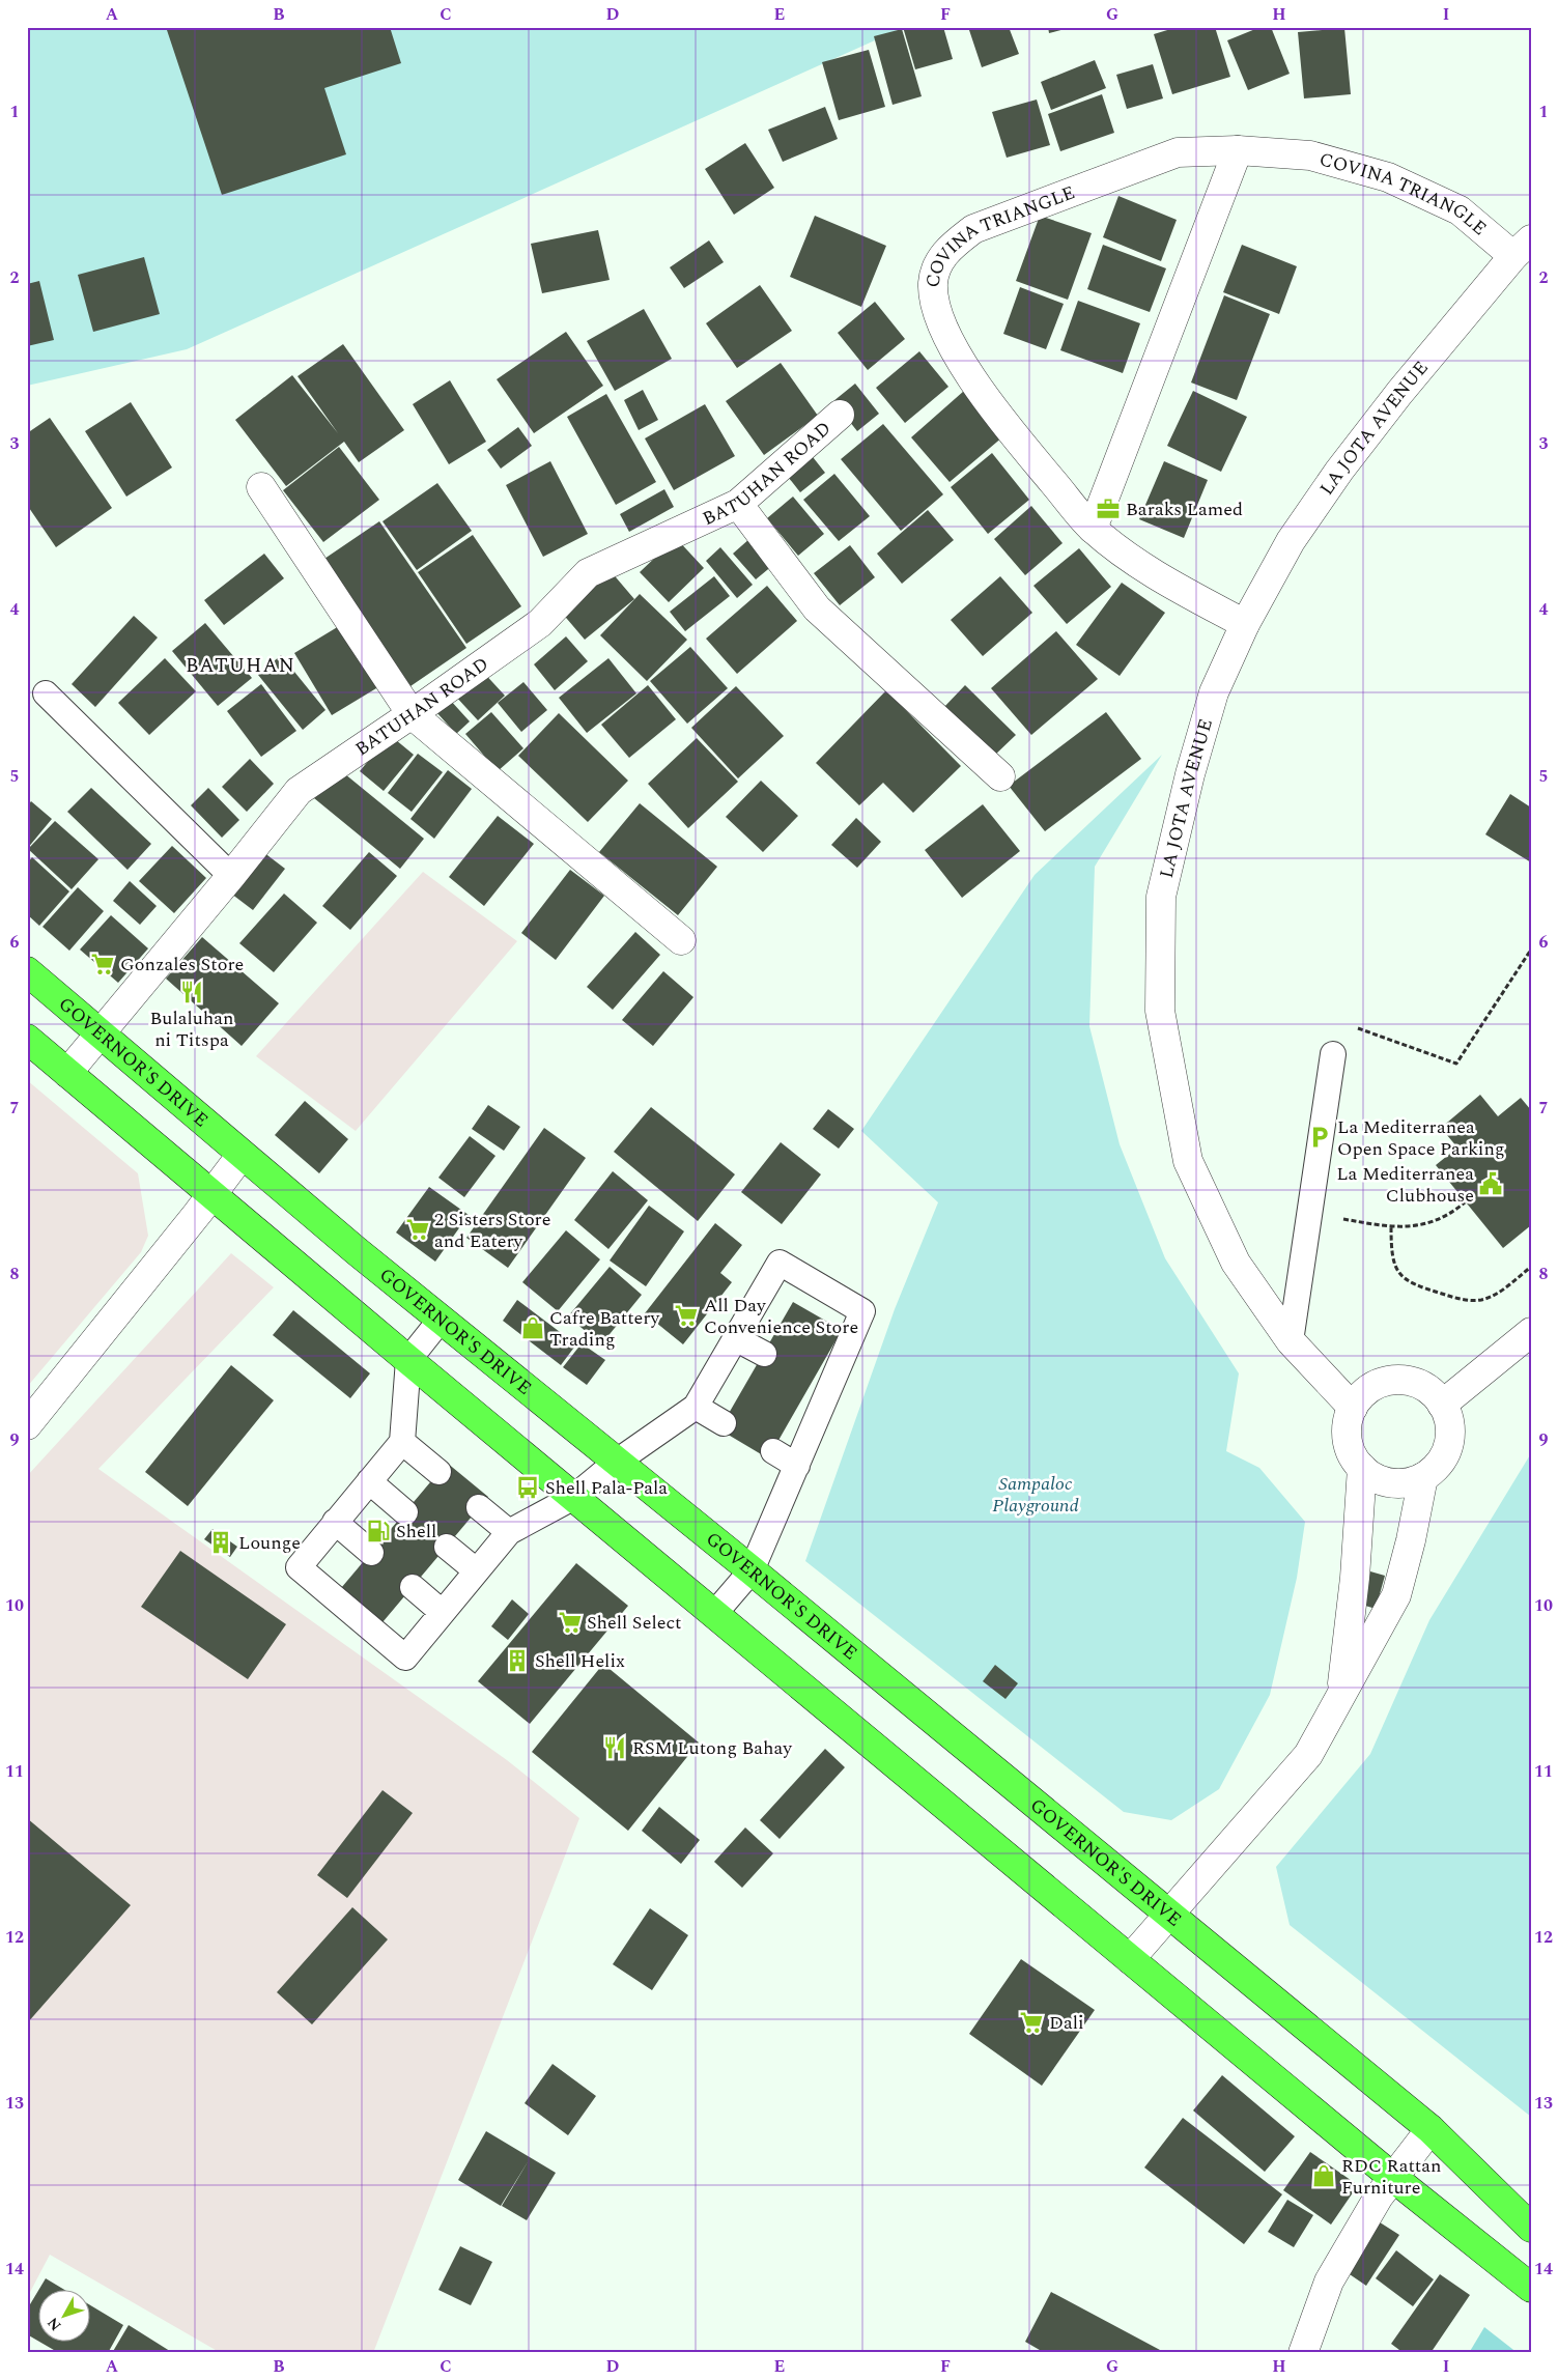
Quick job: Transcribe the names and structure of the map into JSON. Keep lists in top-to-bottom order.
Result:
{
  "streets": {
    "highway": ["GOVERNOR'S DRIVE"],
    "street": ["COVINA TRIANGLE", "LA JOTA AVENUE", "BATUHAN ROAD"]
  },
  "crossings": [
    ["COVINA TRIANGLE", "LA JOTA AVENUE"],
    ["BATUHAN ROAD", "GOVERNOR'S DRIVE"]
  ],
  "districts": ["BATUHAN"],
  "parks": ["Sampaloc Playground"],
  "places": {
    "office": ["Baraks Lamed"],
    "supermarket": [
      "Gonzales Store",
      "2 Sisters Store and Eatery",
      "All Day Convenience Store",
      "Shell Select",
      "Dali"
    ],
    "restaurant": ["Bulaluhan ni Titspa", "RSM Lutong Bahay"],
    "parking": ["La Mediterranea Open Space Parking"],
    "public building": ["La Mediterranea Clubhouse"],
    "shop": ["Cafre Battery Trading", "RDC Rattan Furniture"],
    "bus stop": ["Shell Pala-Pala"],
    "fuel station": ["Shell"],
    "building": ["Lounge", "Shell Helix"]
  },
  "north": "bottom left",
  "grid": {
    "columns": [
      "A",
      "B",
      "C",
      "D",
      "E",
      "F",
      "G",
      "H",
      "I"
    ],
    "rows": [
      "1",
      "2",
      "3",
      "4",
      "5",
      "6",
      "7",
      "8",
      "9",
      "10",
      "11",
      "12",
      "13",
      "14"
    ]
  }
}
